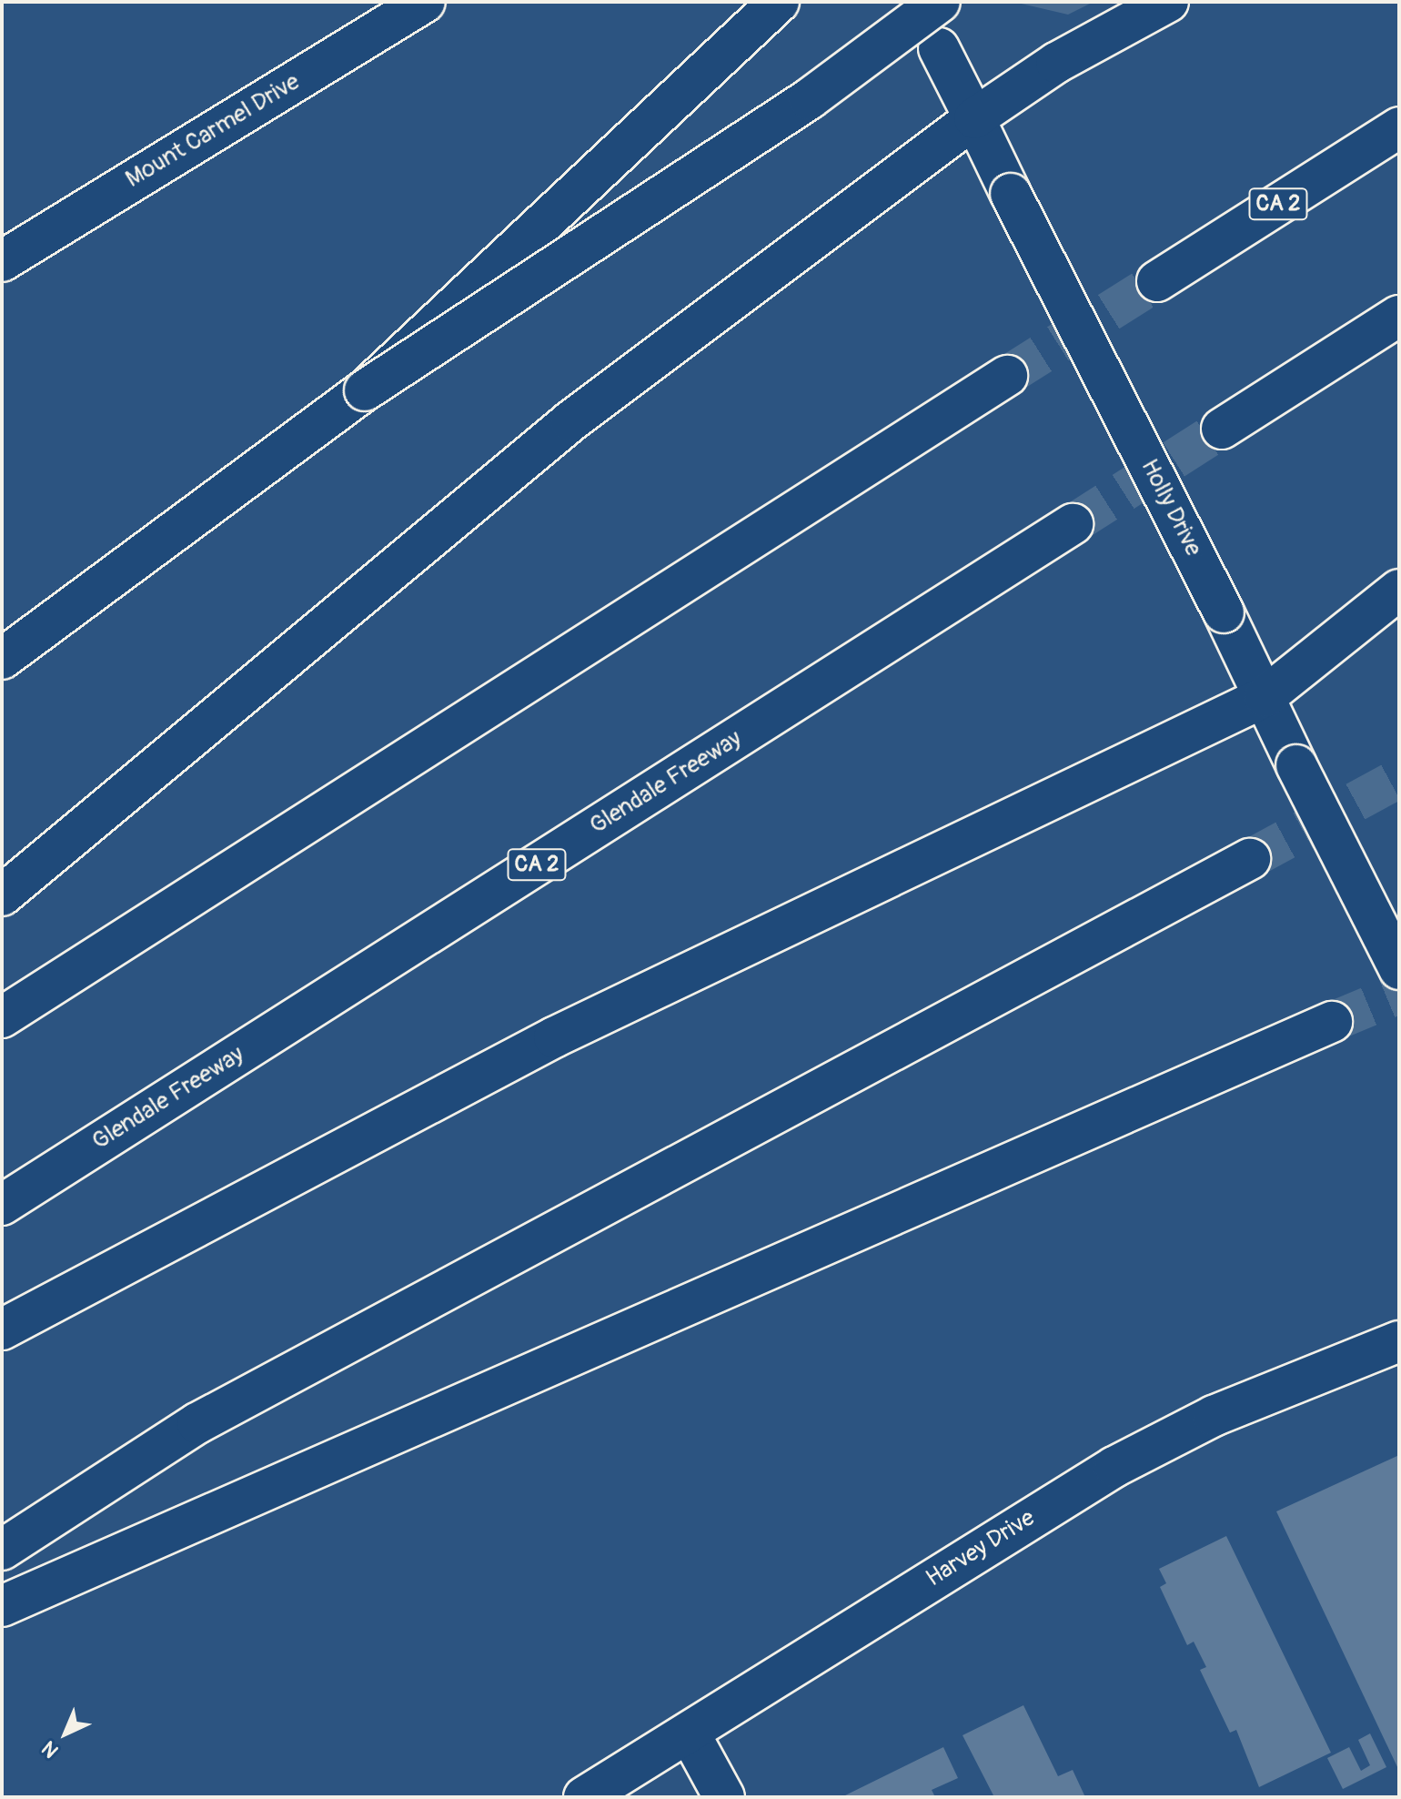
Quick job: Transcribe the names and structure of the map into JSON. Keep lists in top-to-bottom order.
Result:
{
  "streets": {
    "main road": [
      "Mount Carmel Drive",
      "CA 2",
      "Holly Drive",
      "Glendale Freeway",
      "Harvey Drive"
    ]
  },
  "north": "bottom left"
}
